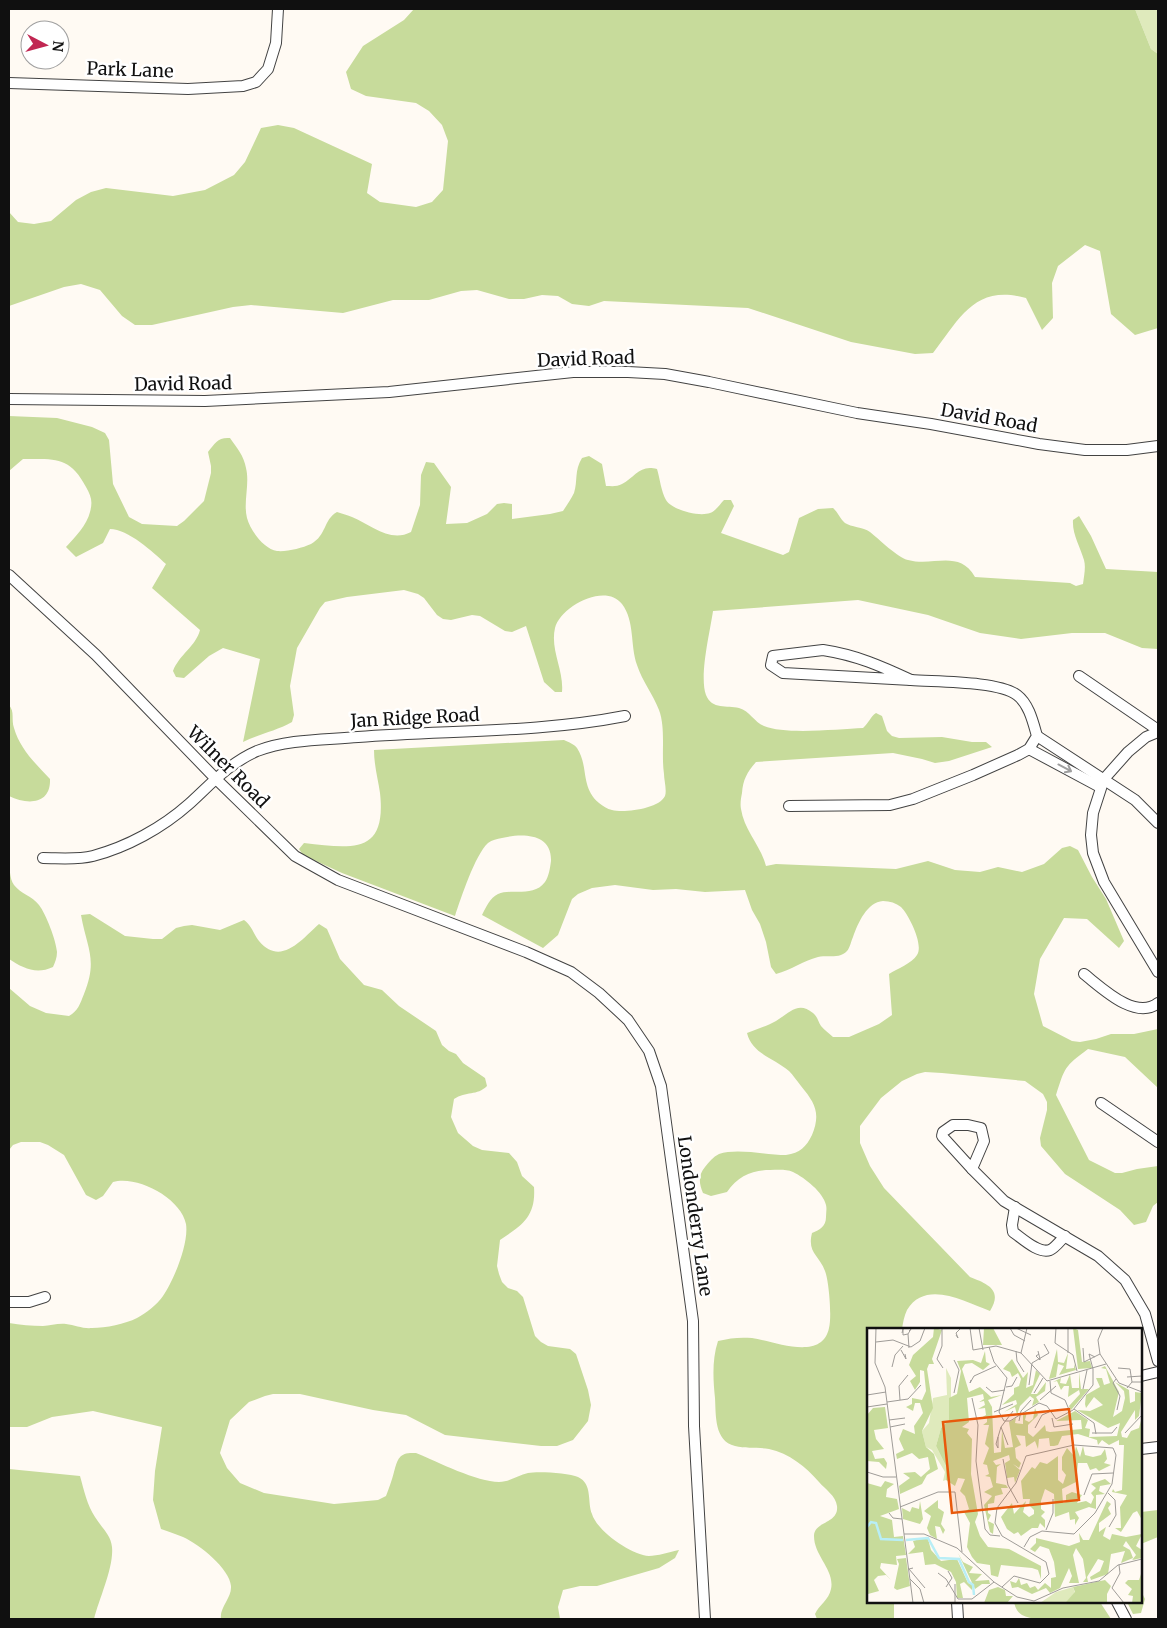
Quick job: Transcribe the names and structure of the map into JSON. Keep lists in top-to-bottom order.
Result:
{
  "streets": {
    "street": [
      "Park Lane",
      "David Road",
      "Jan Ridge Road",
      "Wilner Road",
      "Londonderry Lane"
    ]
  },
  "crossings": [
    ["Jan Ridge Road", "Wilner Road"],
    ["Wilner Road", "Londonderry Lane"]
  ],
  "north": "right"
}
